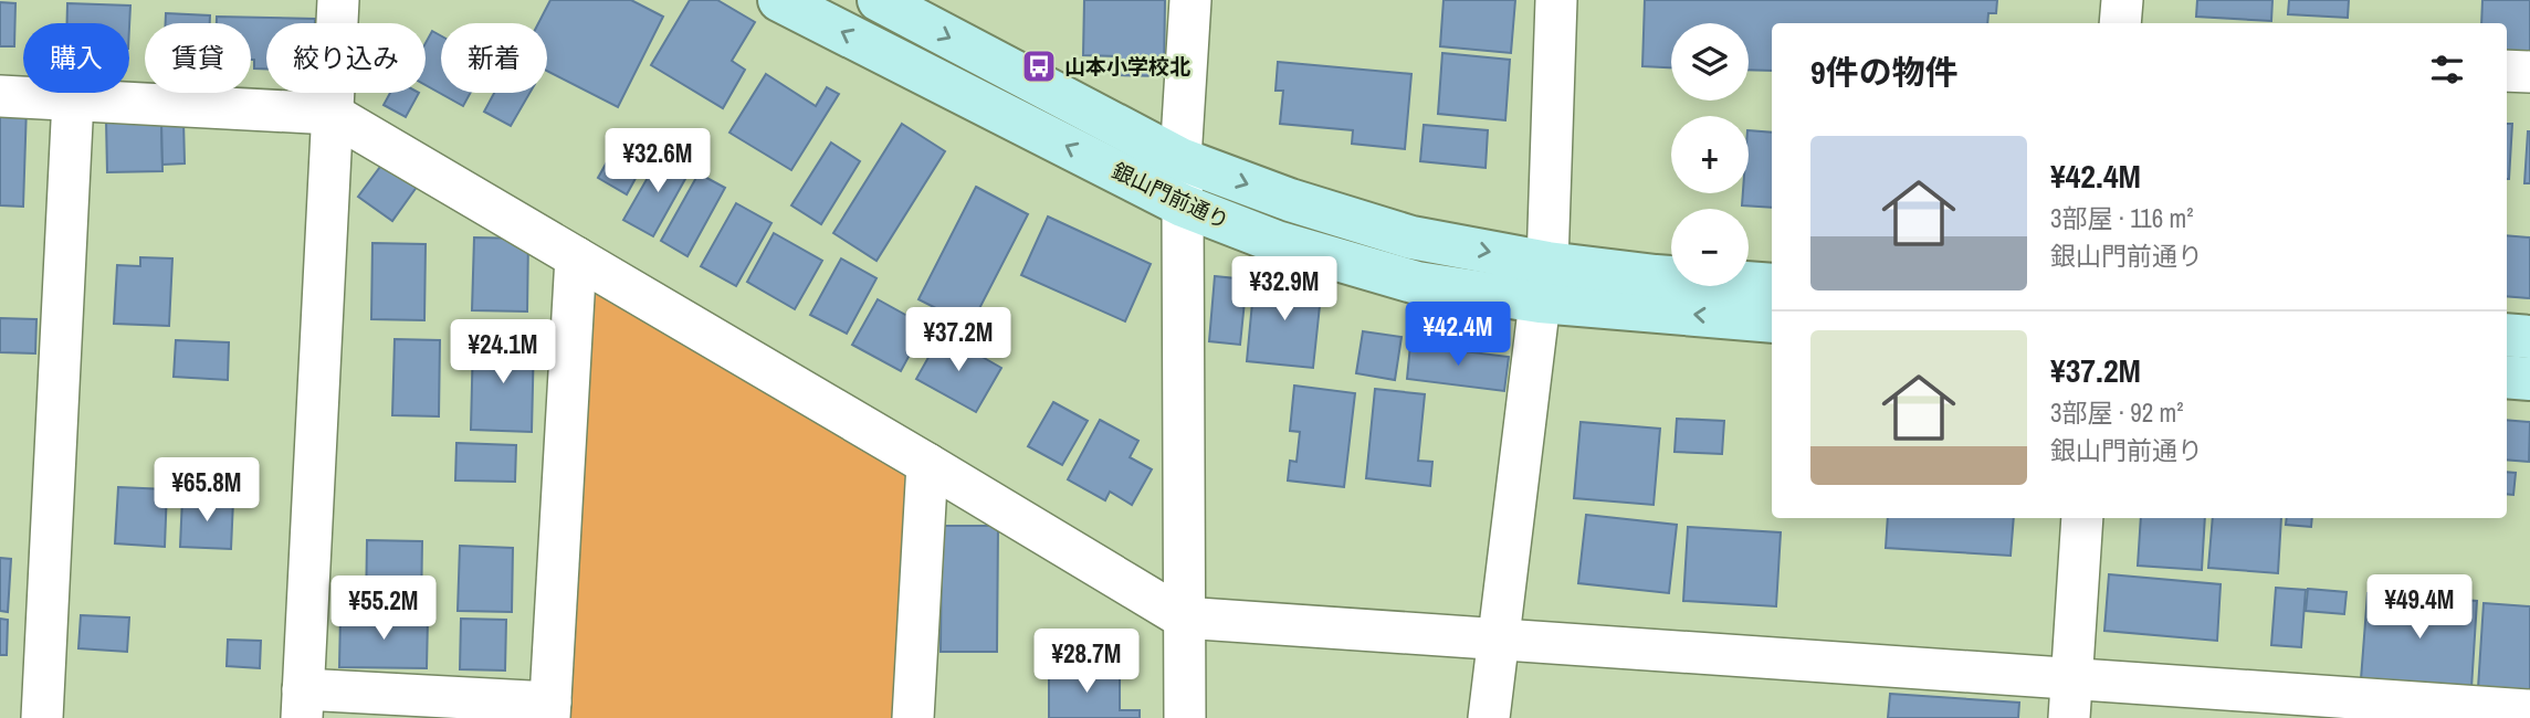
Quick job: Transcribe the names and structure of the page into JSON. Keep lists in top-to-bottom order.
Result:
{
  "streets": {
    "street": ["銀山門前通り"]
  },
  "places": {
    "bus stop": ["山本小学校北"]
  },
  "page": {
    "map_buttons": ["+", "−"],
    "chip": [
      "購入",
      "賃貸",
      "絞り込み",
      "新着"
    ],
    "heading": "9件の物件",
    "list": [
      {
        "name": "¥42.4M",
        "note": "3部屋 · 116 m² · 銀山門前通り"
      },
      {
        "name": "¥37.2M",
        "note": "3部屋 · 92 m² · 銀山門前通り"
      }
    ],
    "price": [
      "¥32.6M",
      "¥32.9M",
      "¥42.4M",
      "¥37.2M",
      "¥24.1M",
      "¥65.8M",
      "¥49.4M",
      "¥55.2M",
      "¥28.7M"
    ]
  }
}
